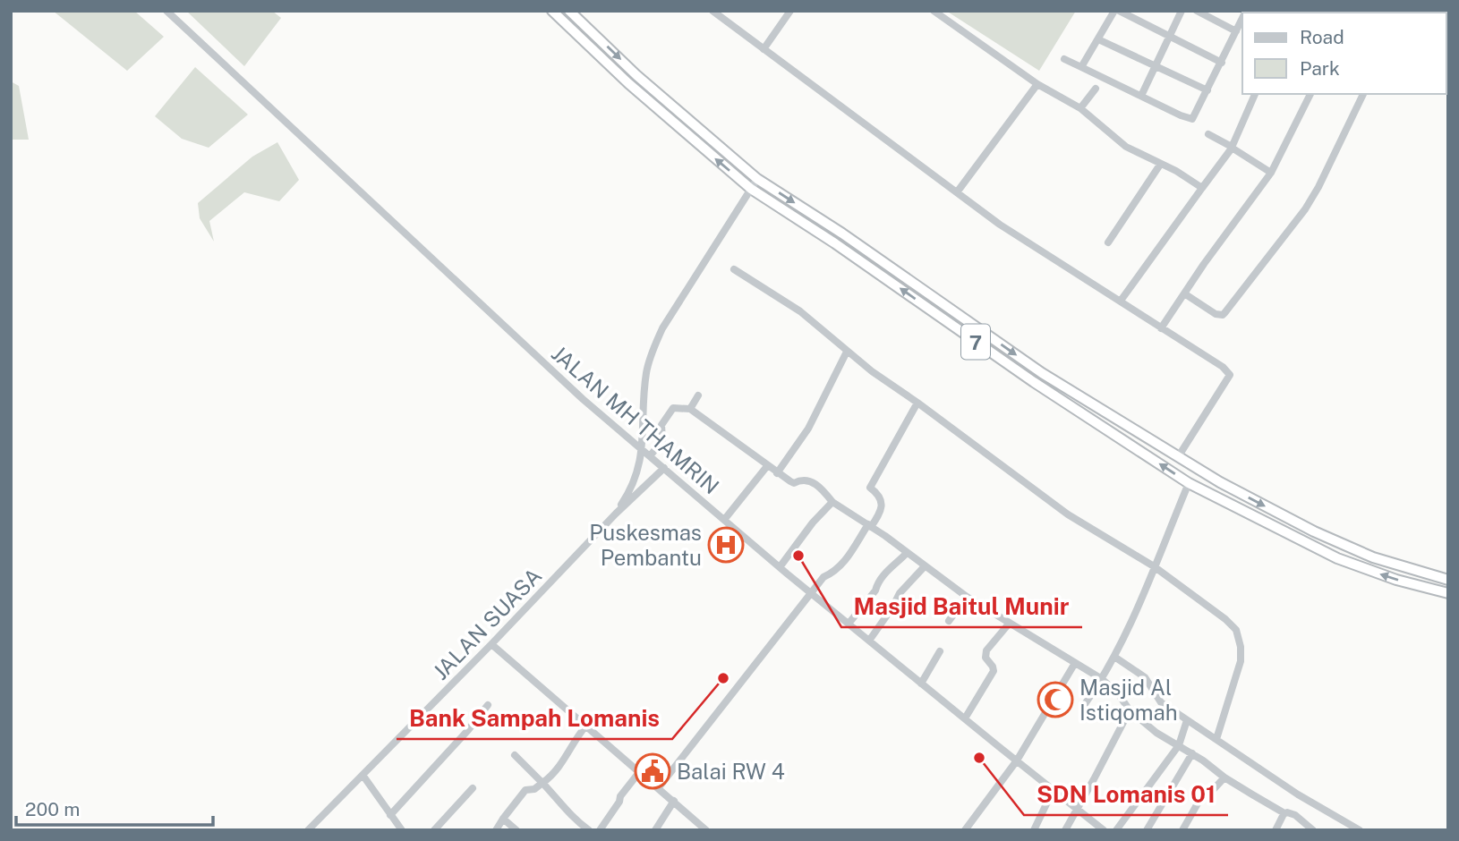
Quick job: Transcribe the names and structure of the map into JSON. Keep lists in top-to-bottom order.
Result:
{
  "streets": {
    "highway": ["7"],
    "street": ["JALAN MH THAMRIN", "JALAN SUASA"]
  },
  "crossings": [
    ["JALAN MH THAMRIN", "JALAN SUASA"]
  ],
  "places": {
    "hospital": ["Puskesmas Pembantu"],
    "other": ["Masjid Baitul Munir", "Bank Sampah Lomanis", "SDN Lomanis 01"],
    "mosque": ["Masjid Al Istiqomah"],
    "public building": ["Balai RW 4"]
  },
  "legend": ["Road", "Park"],
  "scale_bar": "200 m"
}
